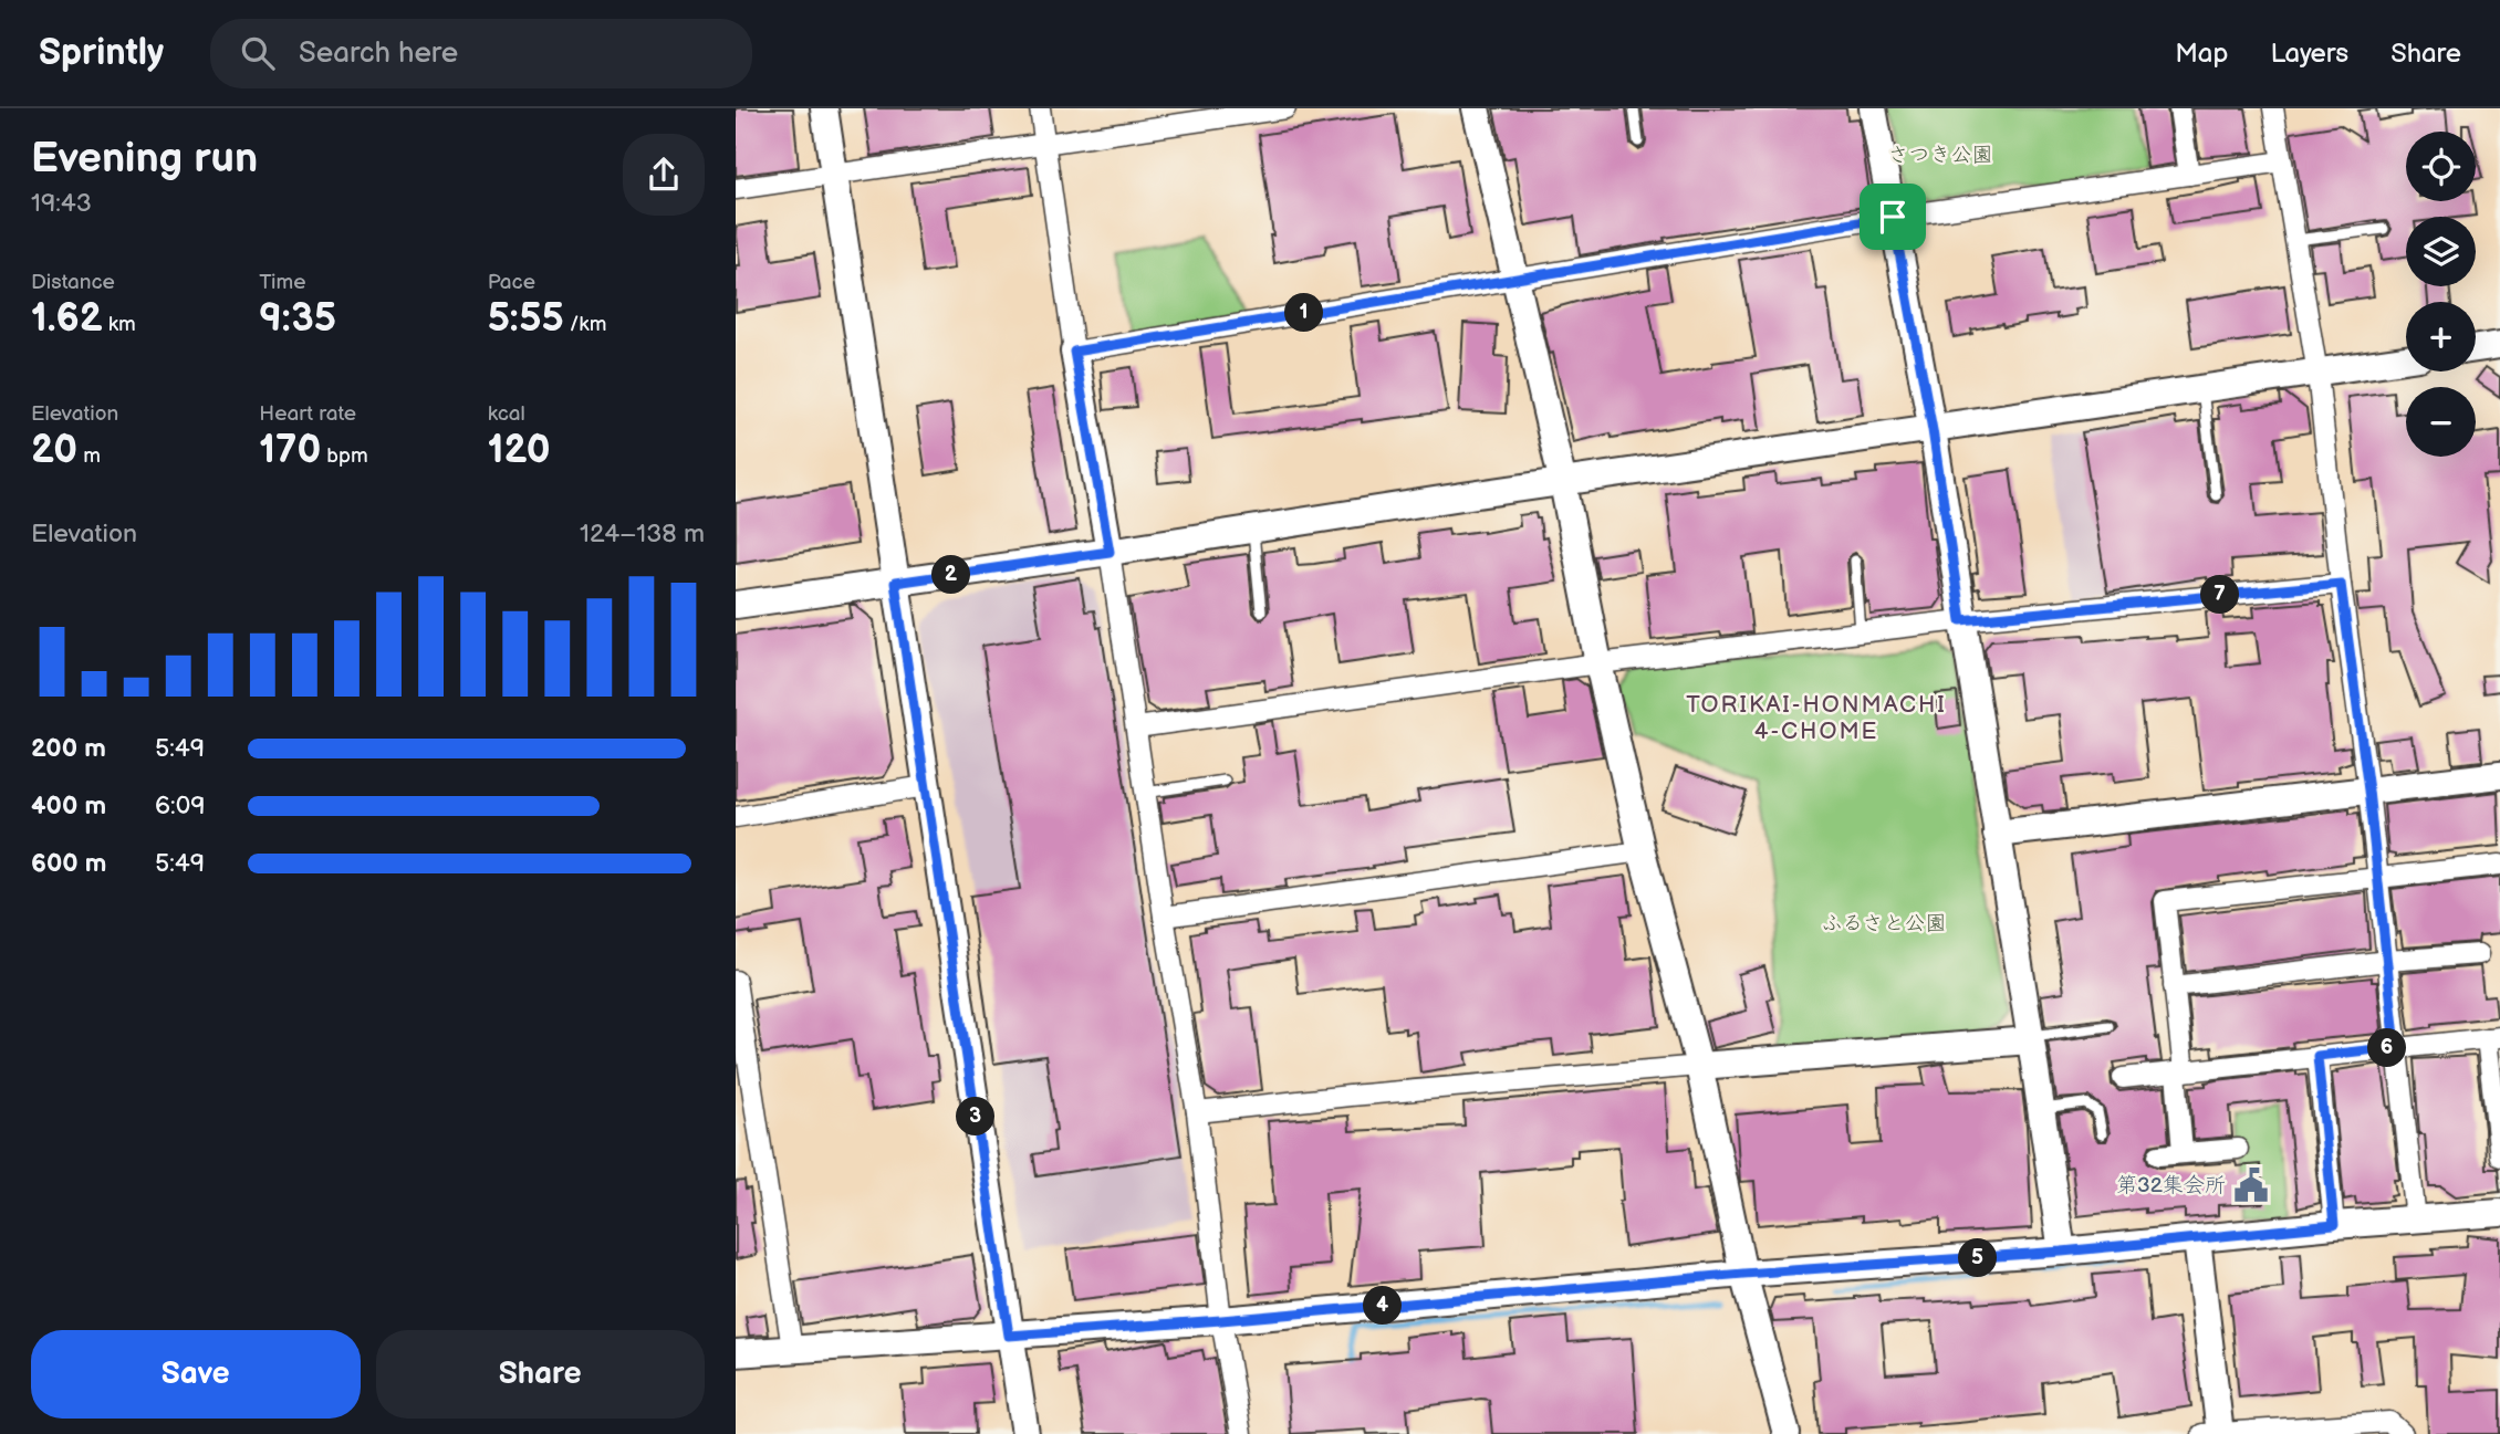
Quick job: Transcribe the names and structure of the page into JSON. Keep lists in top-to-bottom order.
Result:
{
  "districts": ["TORIKAI-HONMACHI 4-CHOME"],
  "parks": ["さつき公園", "ふるさと公園"],
  "places": {
    "public building": ["第32集会所"]
  },
  "page": {
    "header": "Sprintly",
    "search": "Search here",
    "nav": ["Map", "Layers", "Share"],
    "heading": ["Evening run", "19:43"],
    "map_buttons": ["+", "−"],
    "stats": [
      ["Distance", "1.62 km"],
      ["Time", "9:35"],
      ["Pace", "5:55 /km"],
      ["Elevation", "20 m"],
      ["Heart rate", "170 bpm"],
      ["kcal", "120"]
    ],
    "pins": [
      "1",
      "2",
      "7",
      "6",
      "3",
      "5",
      "4"
    ],
    "chart": ["Elevation", "124–138 m"],
    "list": [
      {
        "name": "200 m",
        "note": "5:49"
      },
      {
        "name": "400 m",
        "note": "6:09"
      },
      {
        "name": "600 m",
        "note": "5:49"
      }
    ],
    "buttons": ["Save", "Share"]
  }
}
